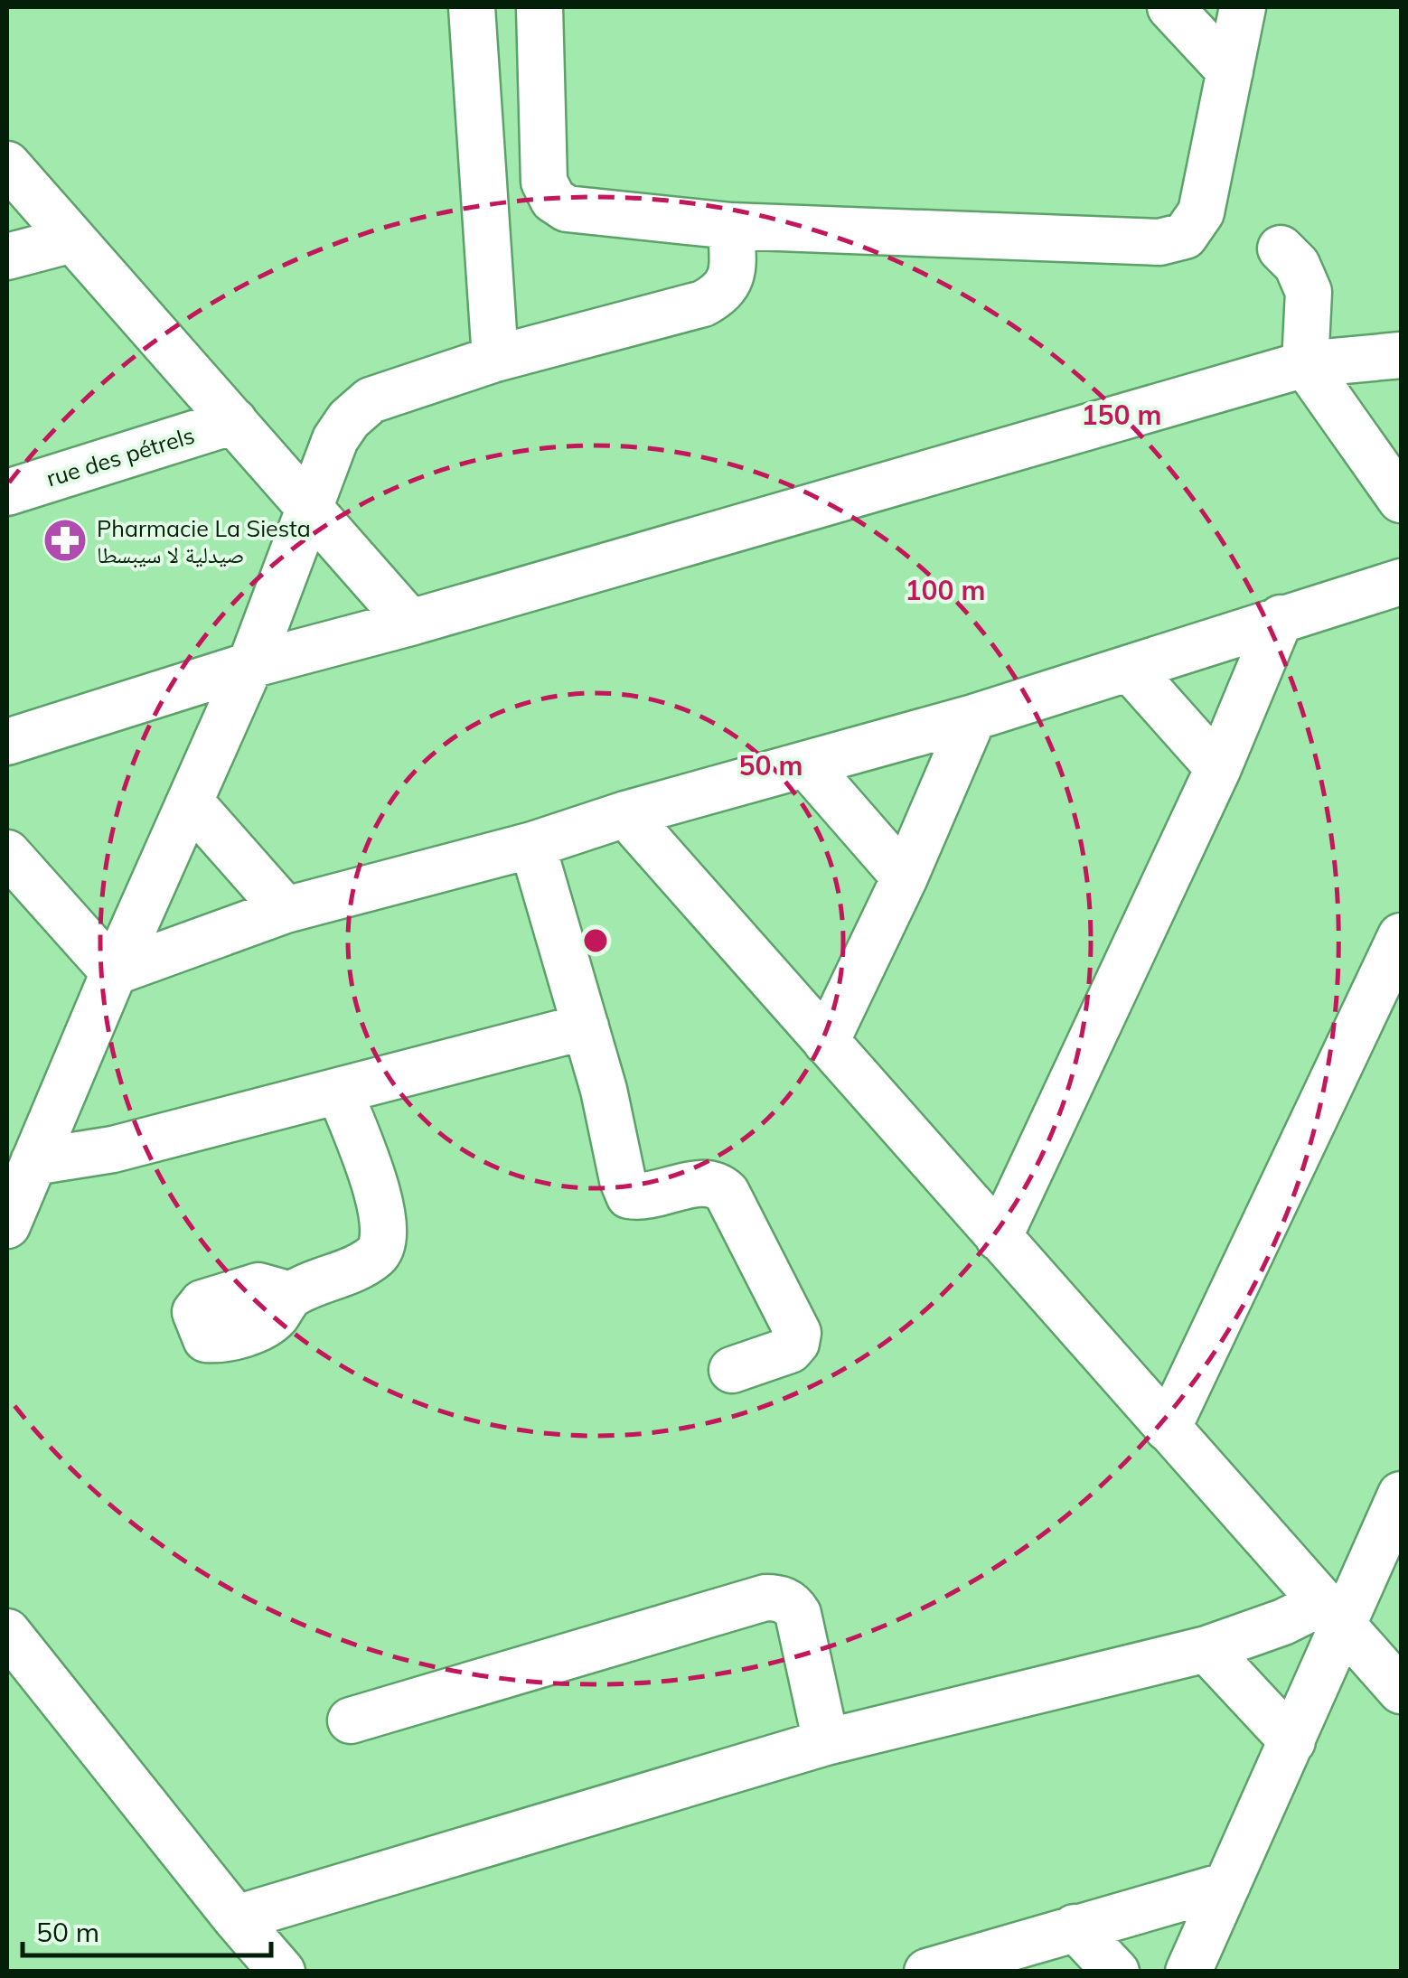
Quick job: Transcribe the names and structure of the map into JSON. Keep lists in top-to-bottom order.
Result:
{
  "streets": {
    "street": ["rue des pétrels"]
  },
  "places": {
    "pharmacy": ["Pharmacie La Siesta صيدلية لا سيبسطا"]
  },
  "scale_bar": "50 m",
  "rings": ["150 m", "100 m", "50 m"]
}
